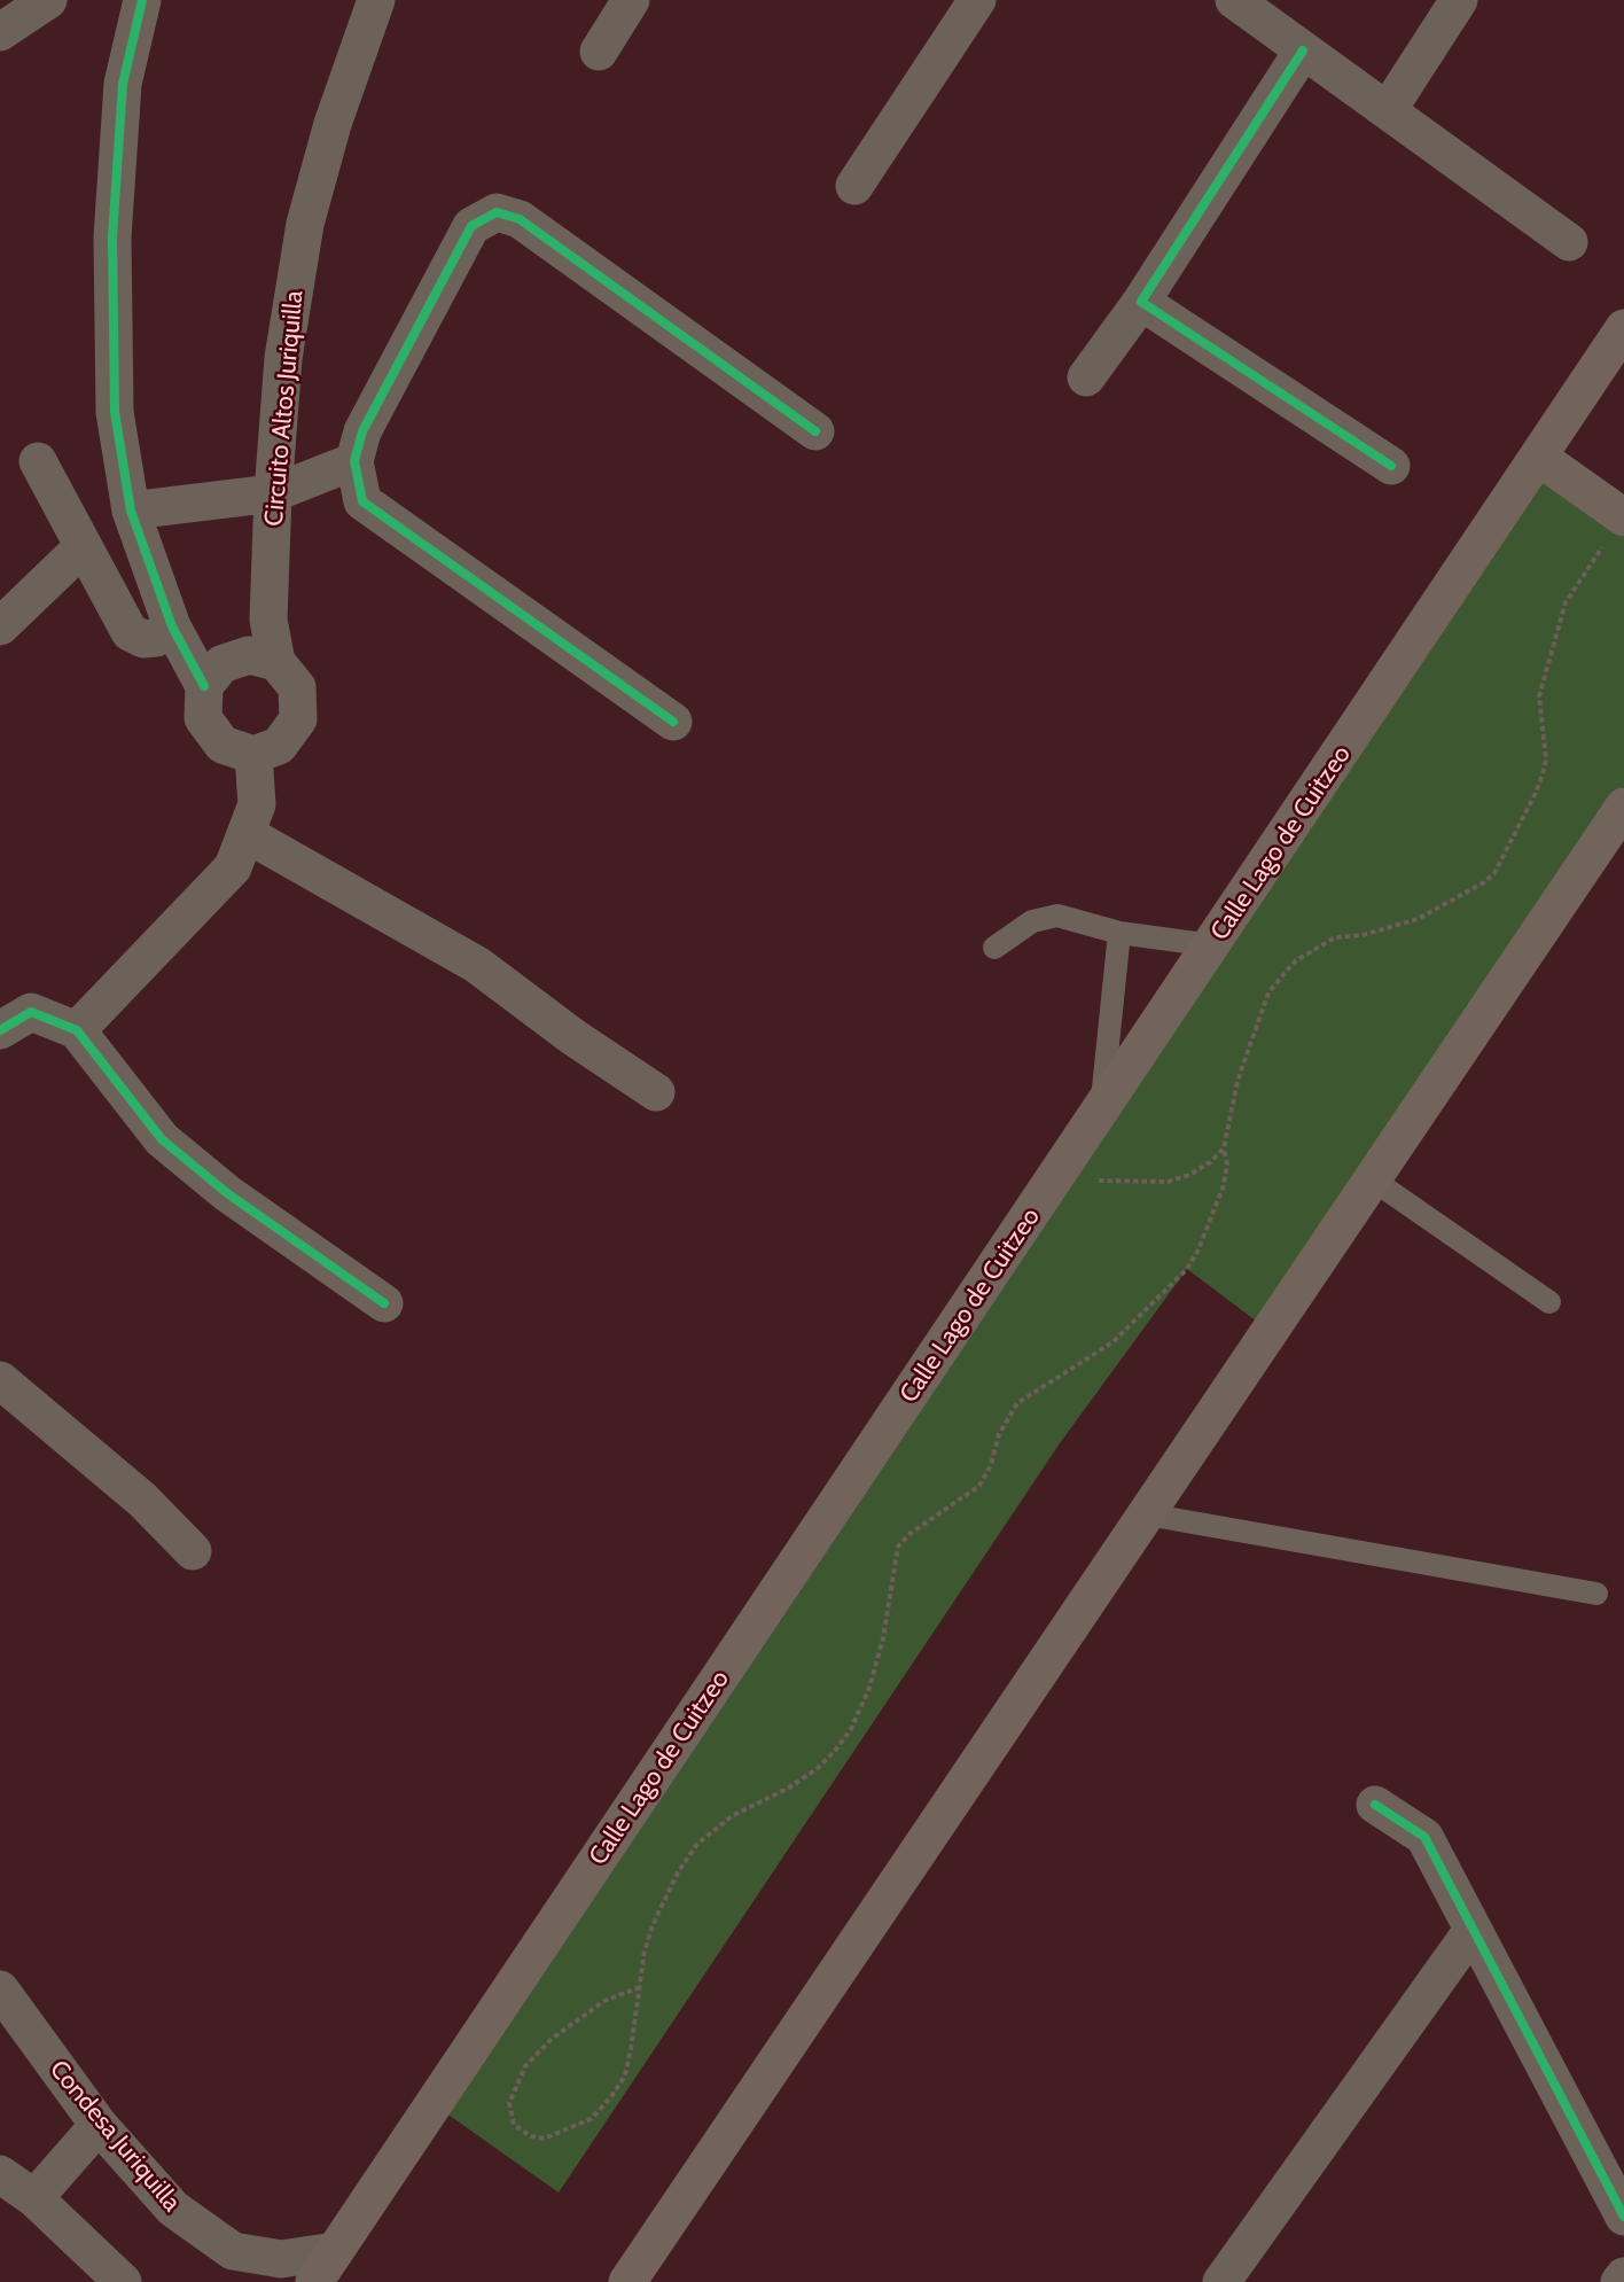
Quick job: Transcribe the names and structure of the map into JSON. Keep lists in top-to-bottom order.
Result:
{
  "streets": {
    "main road": ["Calle Lago de Cuitzeo"],
    "street": ["Circuito Altos Juriquilla", "Condesa Juriquilla"]
  },
  "crossings": [
    ["Calle Lago de Cuitzeo", "Condesa Juriquilla"]
  ]
}
